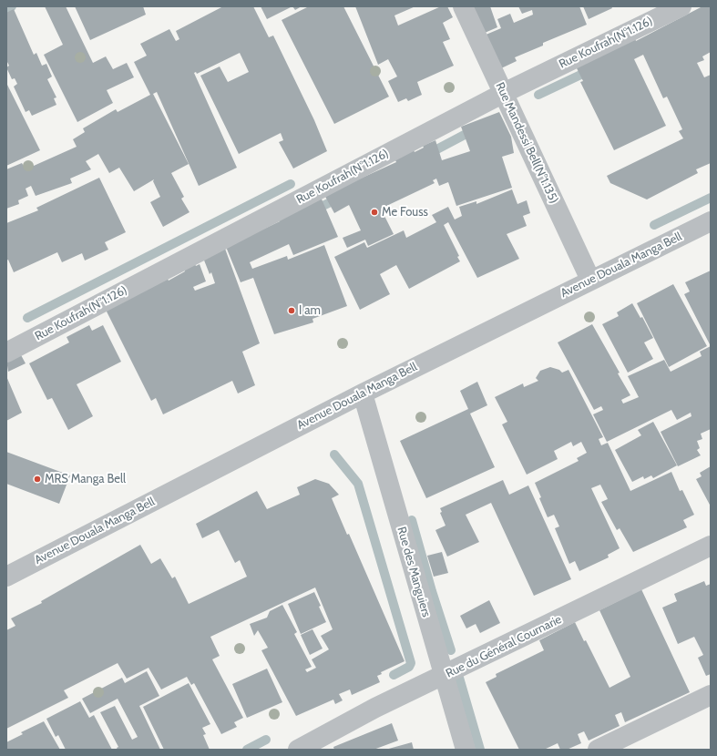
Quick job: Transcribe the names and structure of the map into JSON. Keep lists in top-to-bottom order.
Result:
{
  "streets": {
    "street": [
      "Rue Koufrah(N°1.126)",
      "Rue Mandessi Bell(N°1.135)",
      "Avenue Douala Manga Bell",
      "Rue des Manguiers",
      "Rue du Général Cournarie"
    ]
  },
  "crossings": [
    ["Rue Koufrah(N°1.126)", "Rue Mandessi Bell(N°1.135)"],
    ["Rue Mandessi Bell(N°1.135)", "Avenue Douala Manga Bell"],
    ["Avenue Douala Manga Bell", "Rue des Manguiers"],
    ["Rue des Manguiers", "Rue du Général Cournarie"]
  ],
  "places": ["Me Fouss", "I am", "MRS Manga Bell"]
}
